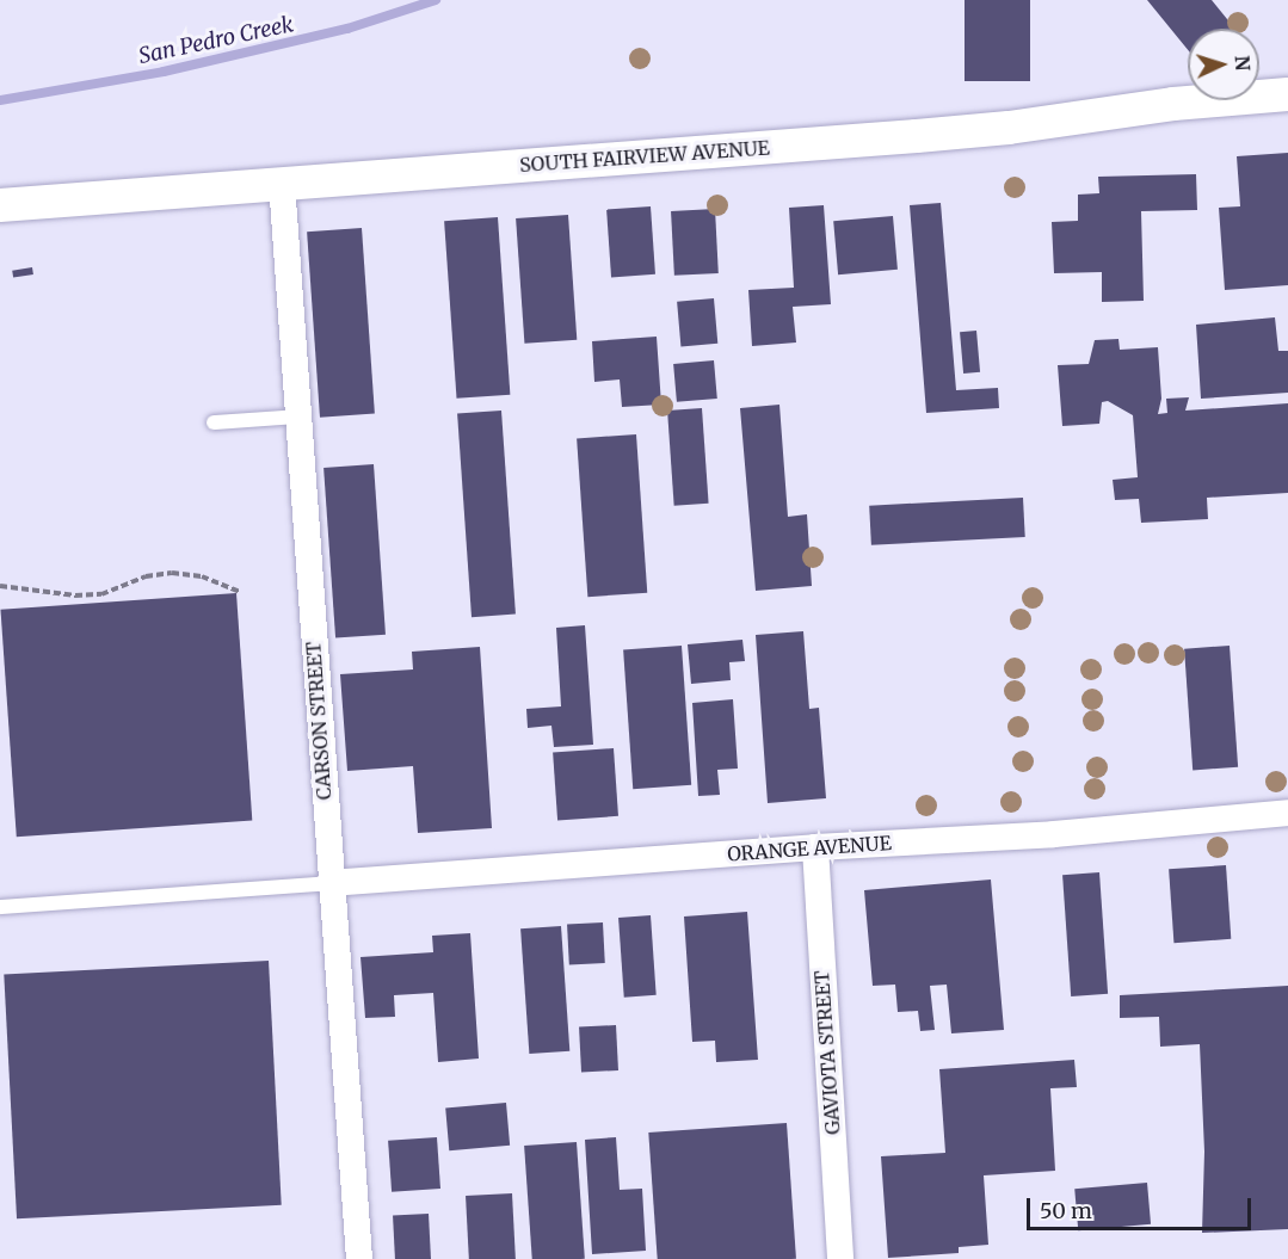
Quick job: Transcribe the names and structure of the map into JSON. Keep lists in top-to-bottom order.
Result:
{
  "streets": {
    "street": [
      "SOUTH FAIRVIEW AVENUE",
      "CARSON STREET",
      "ORANGE AVENUE",
      "GAVIOTA STREET"
    ]
  },
  "crossings": [
    ["SOUTH FAIRVIEW AVENUE", "CARSON STREET"],
    ["CARSON STREET", "ORANGE AVENUE"],
    ["ORANGE AVENUE", "GAVIOTA STREET"]
  ],
  "water": ["San Pedro Creek"],
  "scale_bar": "50 m",
  "north": "right"
}
